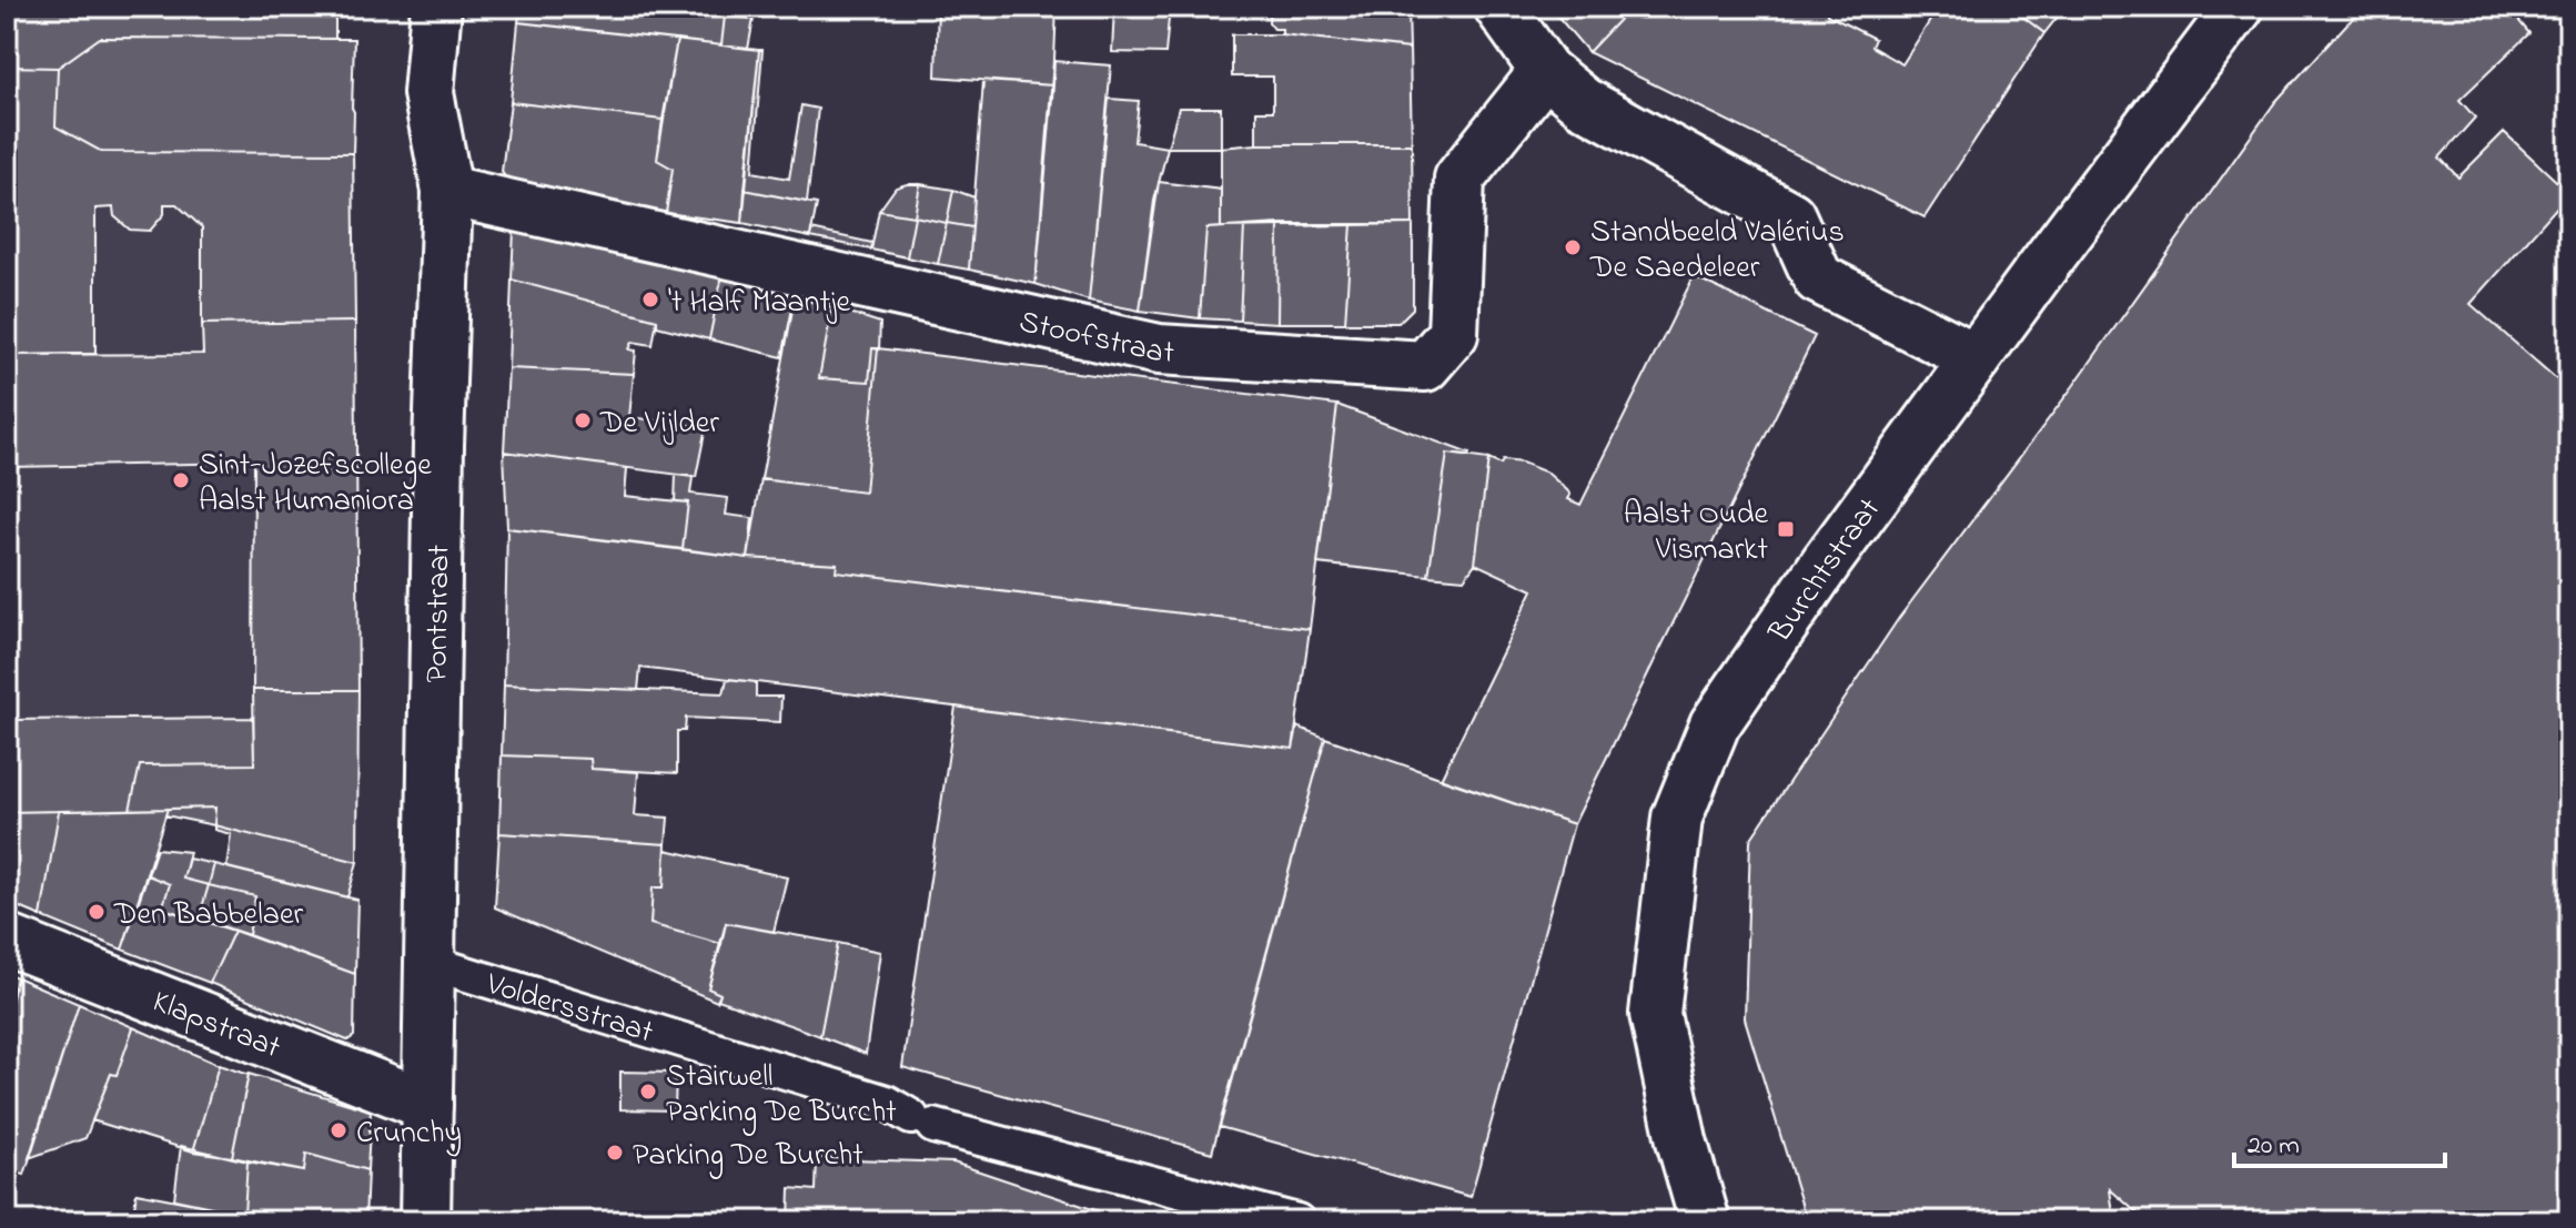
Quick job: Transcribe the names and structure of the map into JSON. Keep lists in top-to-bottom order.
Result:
{
  "streets": {
    "street": [
      "Stoofstraat",
      "Burchtstraat",
      "Pontstraat",
      "Klapstraat"
    ],
    "lane": ["Voldersstraat"]
  },
  "crossings": [
    ["Stoofstraat", "Pontstraat"],
    ["Pontstraat", "Voldersstraat"],
    ["Pontstraat", "Klapstraat"]
  ],
  "places": {
    "other": [
      "Standbeeld Valérius De Saedeleer",
      "'t Half Maantje",
      "De Vijlder",
      "Sint-Jozefscollege Aalst Humaniora",
      "Den Babbelaer",
      "Stairwell Parking De Burcht",
      "Crunchy",
      "Parking De Burcht"
    ],
    "transit": ["Aalst Oude Vismarkt"]
  },
  "scale_bar": "20 m"
}
